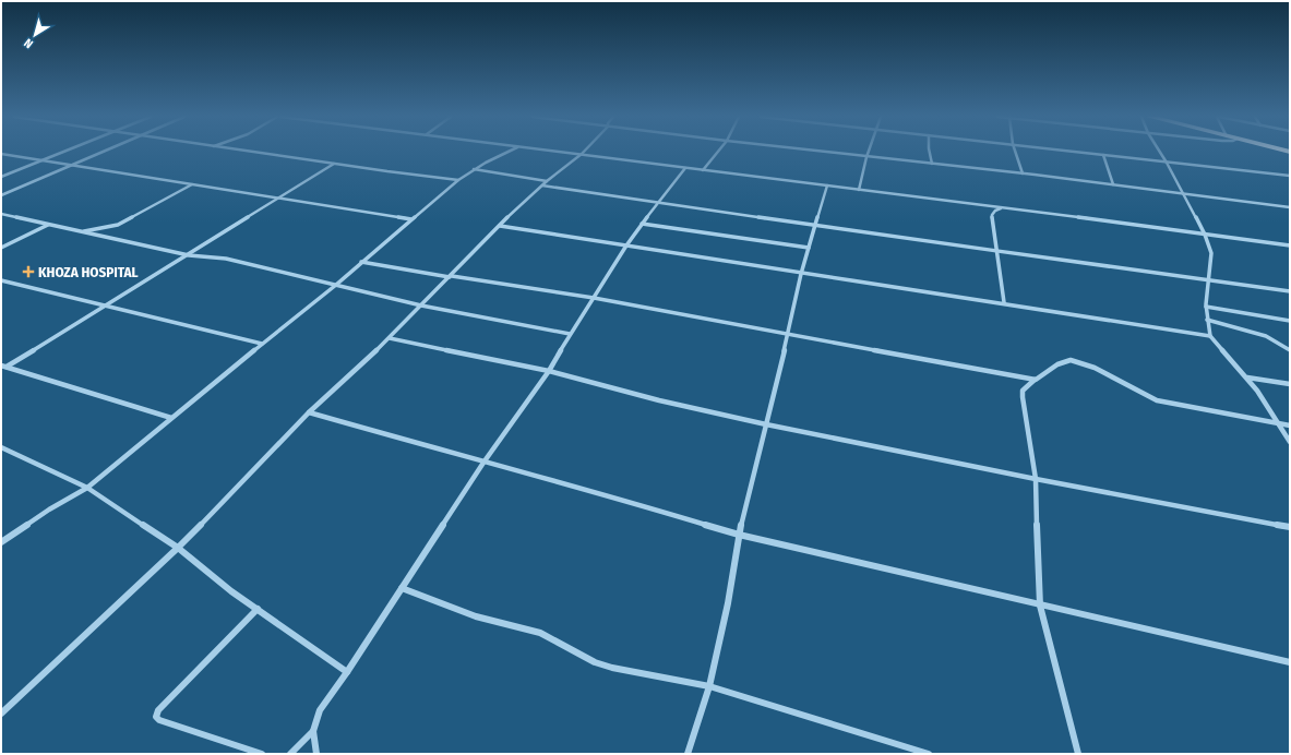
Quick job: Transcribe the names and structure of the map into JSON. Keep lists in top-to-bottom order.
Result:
{
  "places": {
    "health": ["KHOZA HOSPITAL"]
  },
  "north": "bottom left"
}
